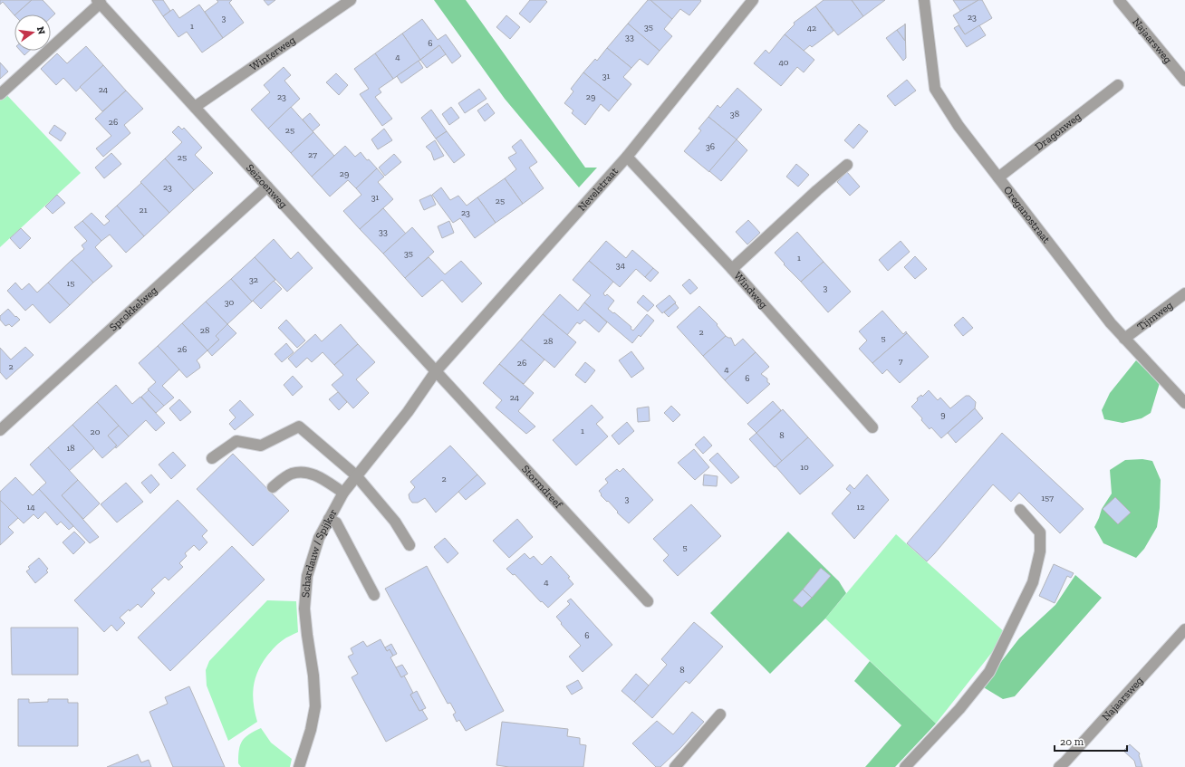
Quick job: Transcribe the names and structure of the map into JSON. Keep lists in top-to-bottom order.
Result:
{
  "streets": {
    "street": [
      "Najaarsweg",
      "Winterweg",
      "Dragonweg",
      "Seizoenweg",
      "Nevelstraat",
      "Oreganostraat",
      "Windweg",
      "Sprokkelweg",
      "Tijmweg",
      "Stormdreef",
      "Schardauw / Spijker"
    ]
  },
  "crossings": [
    ["Winterweg", "Seizoenweg"],
    ["Dragonweg", "Oreganostraat"],
    ["Seizoenweg", "Nevelstraat"],
    ["Seizoenweg", "Sprokkelweg"],
    ["Seizoenweg", "Stormdreef"],
    ["Seizoenweg", "Schardauw / Spijker"],
    ["Nevelstraat", "Windweg"],
    ["Nevelstraat", "Stormdreef"],
    ["Nevelstraat", "Schardauw / Spijker"],
    ["Oreganostraat", "Tijmweg"],
    ["Stormdreef", "Schardauw / Spijker"]
  ],
  "house_numbers": [
    "23",
    "3",
    "1",
    "35",
    "42",
    "33",
    "6",
    "4",
    "40",
    "31",
    "24",
    "23",
    "29",
    "38",
    "26",
    "25",
    "36",
    "27",
    "25",
    "29",
    "23",
    "31",
    "25",
    "21",
    "23",
    "33",
    "35",
    "1",
    "34",
    "32",
    "15",
    "3",
    "30",
    "28",
    "2",
    "5",
    "28",
    "26",
    "7",
    "26",
    "2",
    "4",
    "6",
    "24",
    "9",
    "1",
    "20",
    "8",
    "18",
    "10",
    "2",
    "157",
    "3",
    "14",
    "12",
    "5",
    "4",
    "6",
    "8"
  ],
  "scale_bar": "20 m",
  "north": "right"
}
